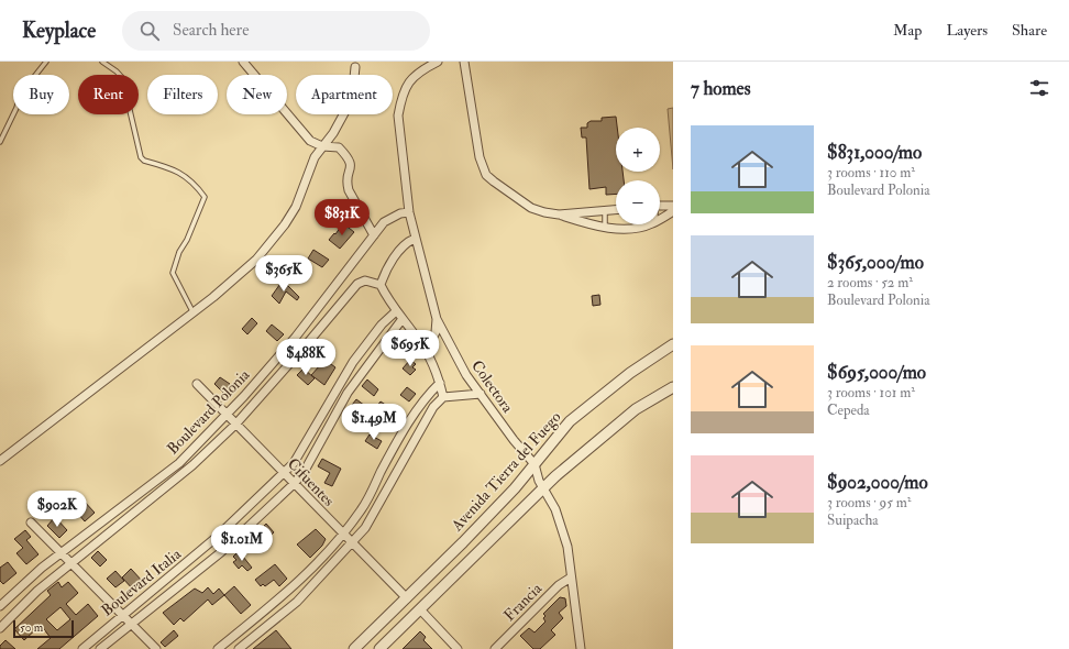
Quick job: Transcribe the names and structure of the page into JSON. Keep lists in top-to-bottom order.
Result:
{
  "streets": {
    "street": [
      "Colectora",
      "Boulevard Polonia",
      "Avenida Tierra del Fuego",
      "Cifuentes",
      "Boulevard Italia",
      "Francia"
    ]
  },
  "crossings": [
    ["Colectora", "Boulevard Polonia"],
    ["Colectora", "Avenida Tierra del Fuego"],
    ["Colectora", "Francia"],
    ["Boulevard Polonia", "Cifuentes"],
    ["Avenida Tierra del Fuego", "Cifuentes"],
    ["Cifuentes", "Boulevard Italia"]
  ],
  "scale_bar": "50 m",
  "page": {
    "header": "Keyplace",
    "search": "Search here",
    "nav": ["Map", "Layers", "Share"],
    "heading": "7 homes",
    "chip": [
      "Buy",
      "Rent",
      "Filters",
      "New",
      "Apartment"
    ],
    "list": [
      {
        "name": "$831,000/mo",
        "note": "3 rooms · 110 m² · Boulevard Polonia"
      },
      {
        "name": "$365,000/mo",
        "note": "2 rooms · 52 m² · Boulevard Polonia"
      },
      {
        "name": "$695,000/mo",
        "note": "3 rooms · 101 m² · Cepeda"
      },
      {
        "name": "$902,000/mo",
        "note": "3 rooms · 95 m² · Suipacha"
      }
    ],
    "map_buttons": ["+", "−"],
    "price": [
      "$831K",
      "$365K",
      "$695K",
      "$488K",
      "$1.49M",
      "$902K",
      "$1.01M"
    ],
    "scale": "50 m"
  }
}
